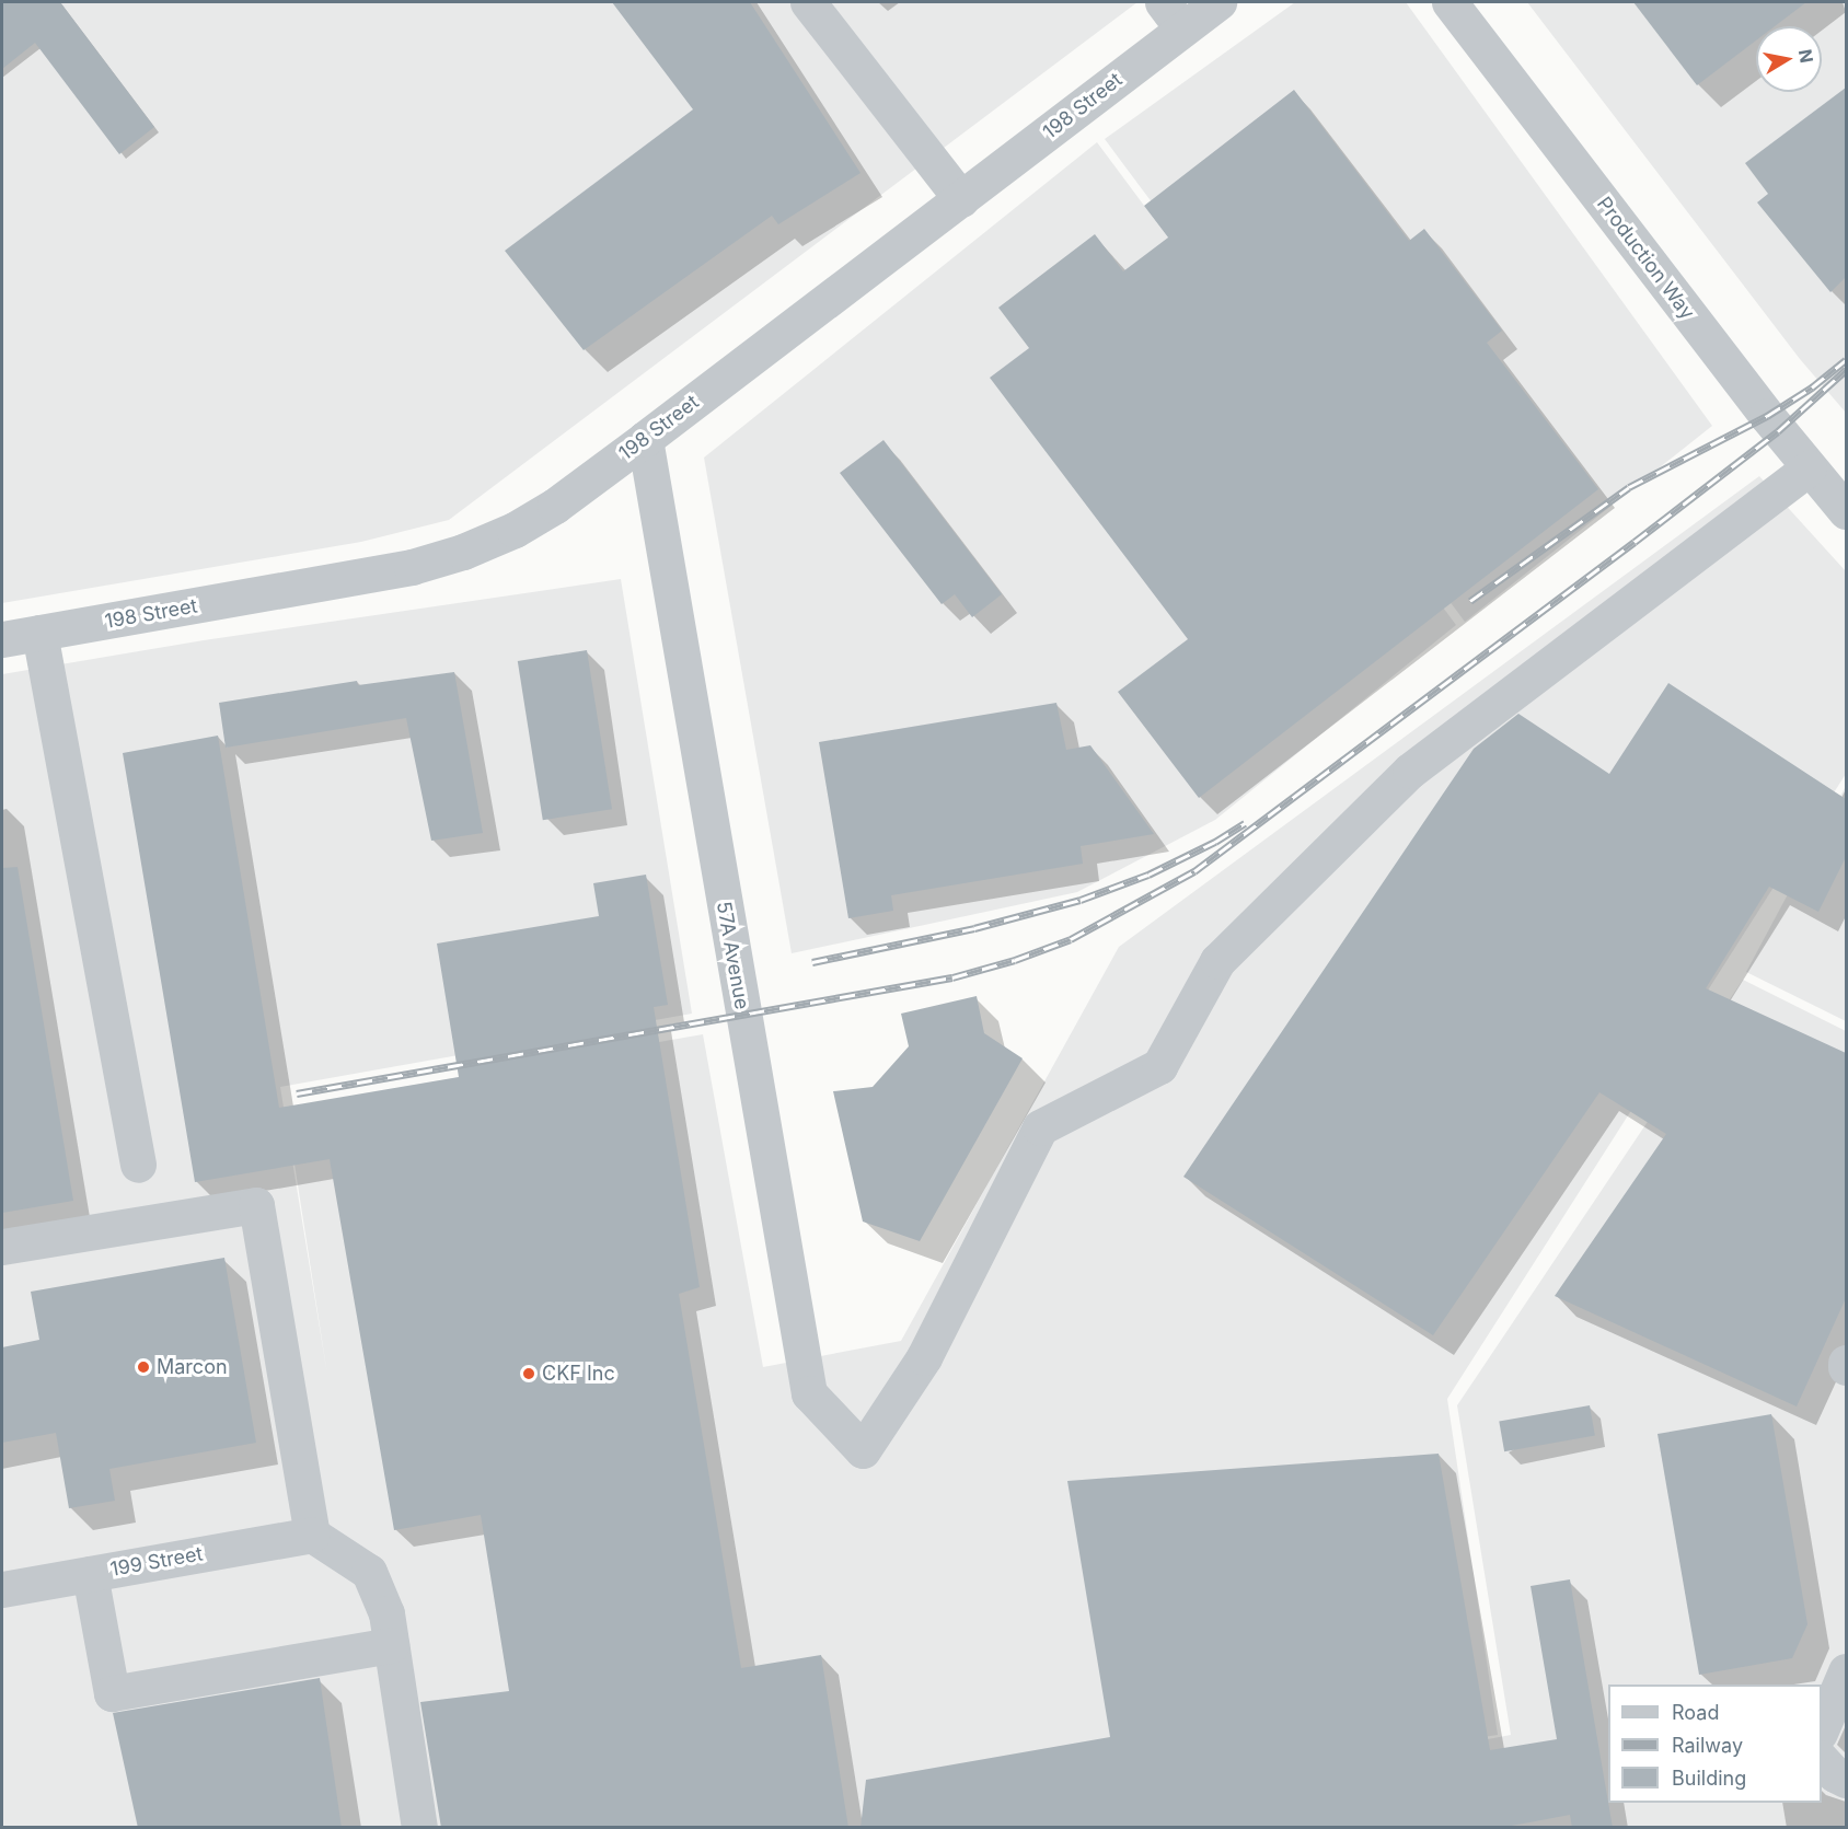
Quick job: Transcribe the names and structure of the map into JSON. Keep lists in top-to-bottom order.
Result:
{
  "streets": {
    "street": [
      "198 Street",
      "Production Way",
      "57A Avenue",
      "199 Street"
    ]
  },
  "crossings": [
    ["198 Street", "57A Avenue"],
    ["Production Way", "57A Avenue"]
  ],
  "places": ["Marcon", "CKF Inc"],
  "legend": ["Road", "Railway", "Building"],
  "north": "right"
}
